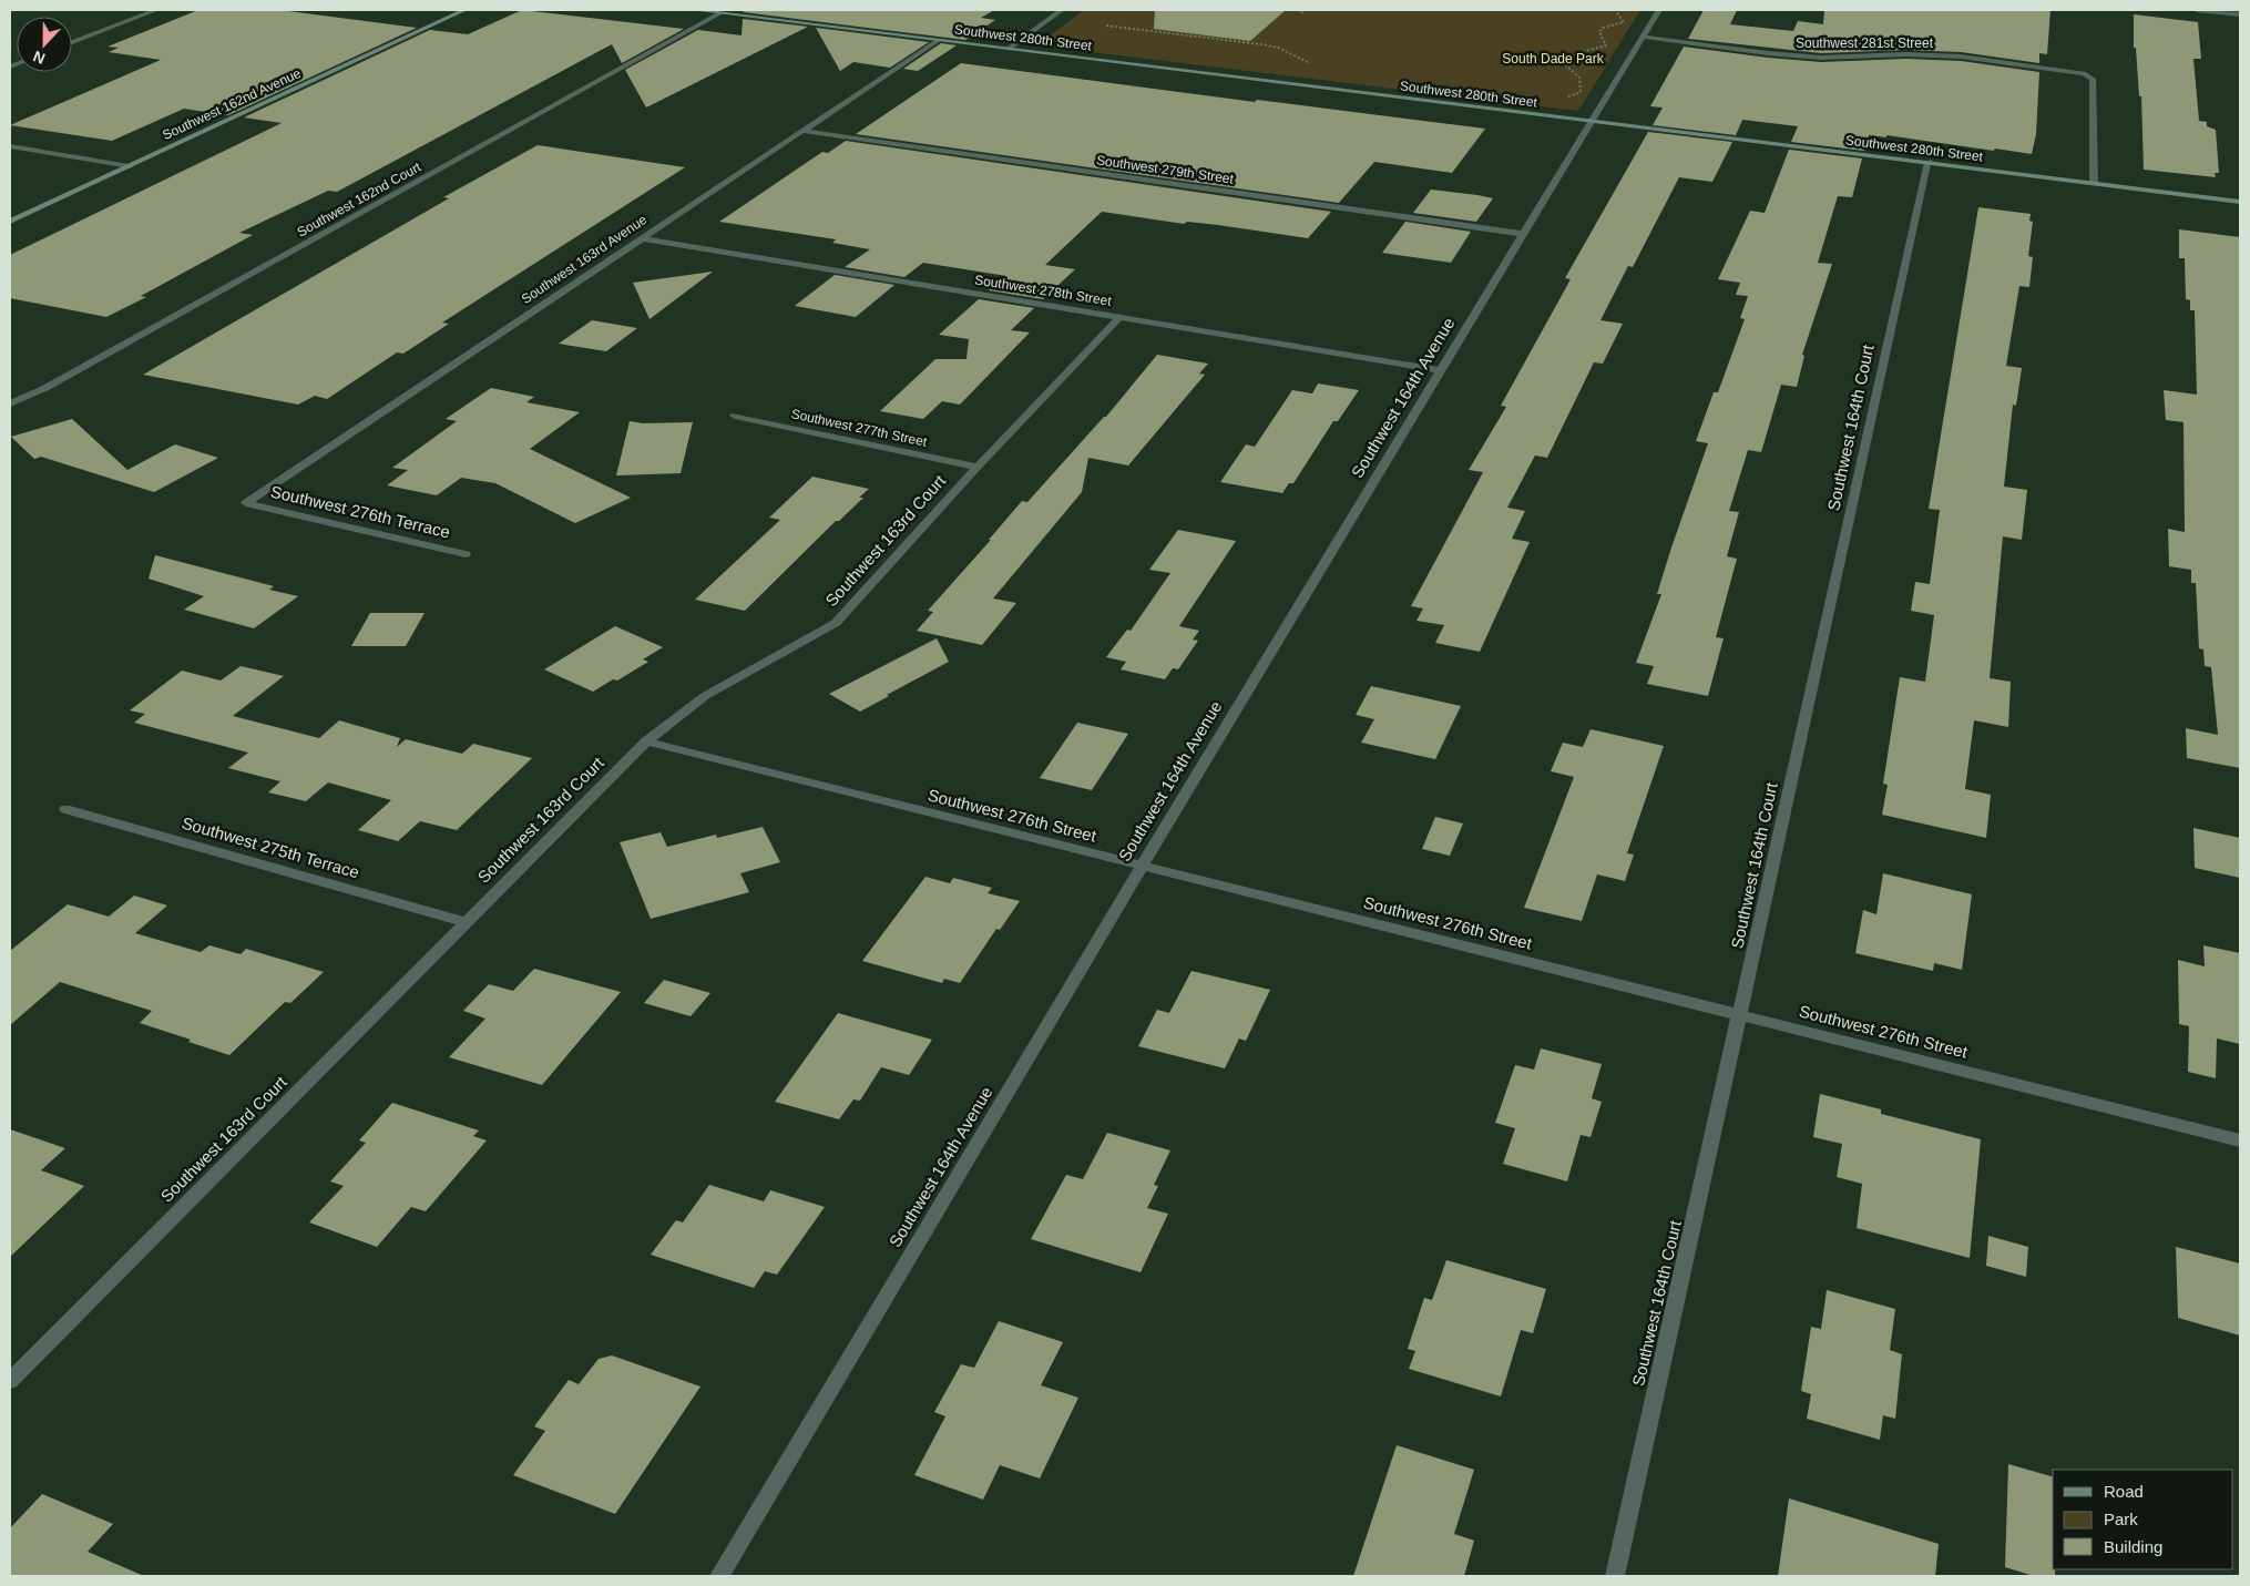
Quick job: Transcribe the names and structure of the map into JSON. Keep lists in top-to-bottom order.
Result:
{
  "streets": {
    "street": [
      "Southwest 280th Street",
      "Southwest 281st Street",
      "Southwest 162nd Avenue",
      "Southwest 279th Street",
      "Southwest 162nd Court",
      "Southwest 163rd Avenue",
      "Southwest 278th Street",
      "Southwest 164th Avenue",
      "Southwest 277th Street",
      "Southwest 164th Court",
      "Southwest 276th Terrace",
      "Southwest 163rd Court",
      "Southwest 276th Street",
      "Southwest 275th Terrace"
    ]
  },
  "crossings": [
    ["Southwest 280th Street", "Southwest 281st Street"],
    ["Southwest 280th Street", "Southwest 162nd Court"],
    ["Southwest 280th Street", "Southwest 163rd Avenue"],
    ["Southwest 280th Street", "Southwest 164th Avenue"],
    ["Southwest 280th Street", "Southwest 164th Court"],
    ["Southwest 281st Street", "Southwest 164th Avenue"],
    ["Southwest 279th Street", "Southwest 163rd Avenue"],
    ["Southwest 279th Street", "Southwest 164th Avenue"],
    ["Southwest 163rd Avenue", "Southwest 278th Street"],
    ["Southwest 163rd Avenue", "Southwest 276th Terrace"],
    ["Southwest 278th Street", "Southwest 164th Avenue"],
    ["Southwest 278th Street", "Southwest 163rd Court"],
    ["Southwest 164th Avenue", "Southwest 276th Street"],
    ["Southwest 277th Street", "Southwest 163rd Court"],
    ["Southwest 164th Court", "Southwest 276th Street"],
    ["Southwest 163rd Court", "Southwest 276th Street"],
    ["Southwest 163rd Court", "Southwest 275th Terrace"]
  ],
  "parks": ["South Dade Park"],
  "legend": ["Road", "Park", "Building"],
  "north": "bottom"
}
